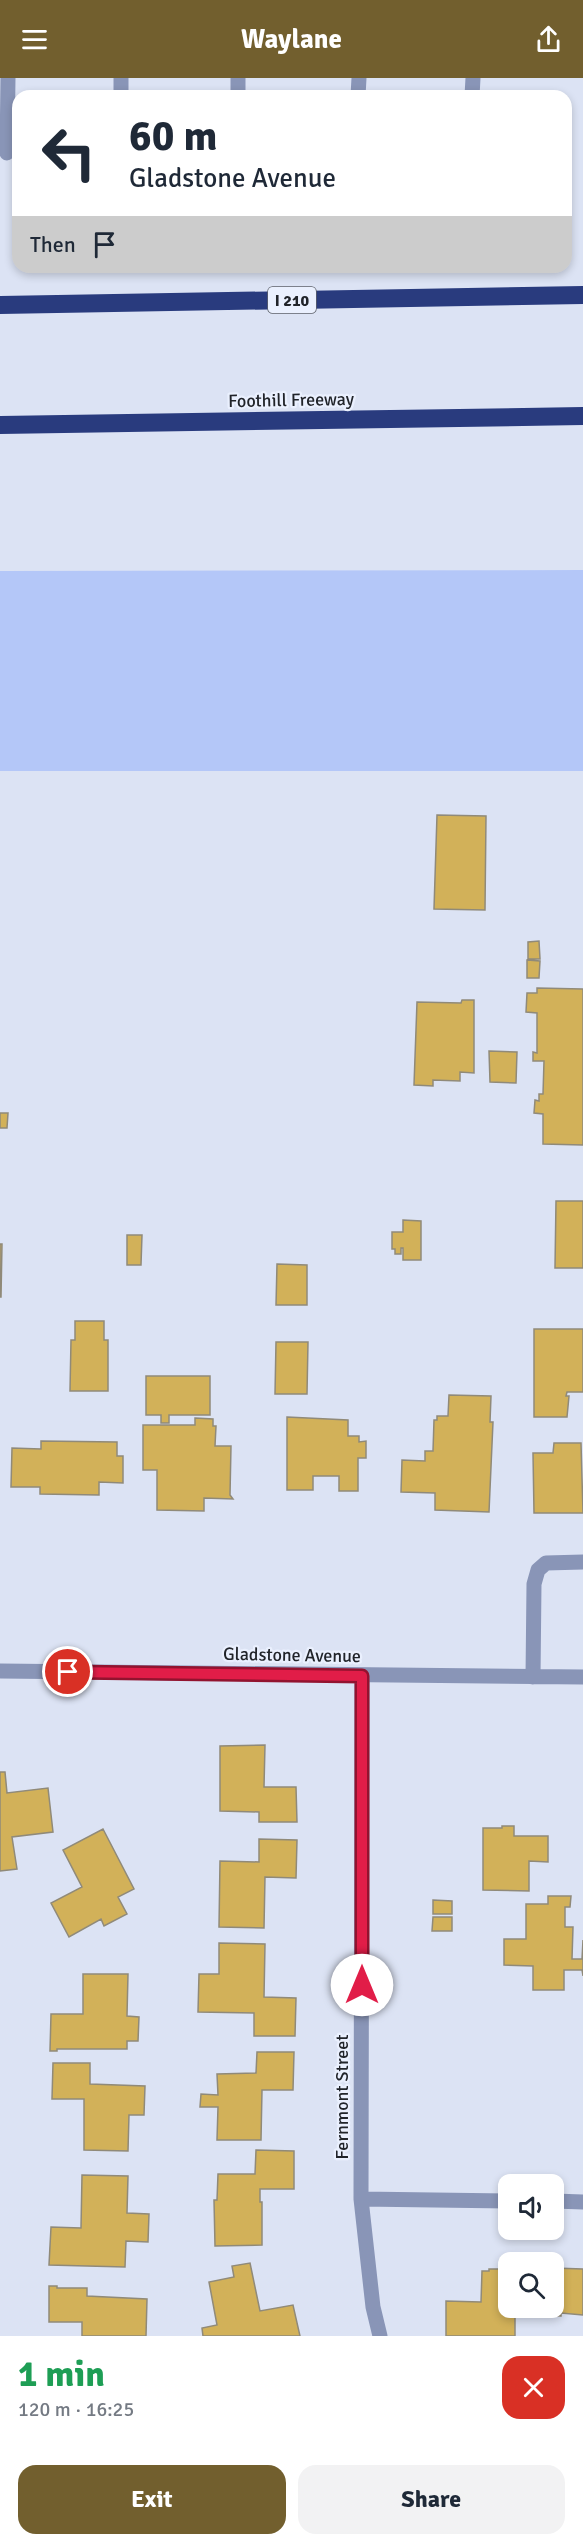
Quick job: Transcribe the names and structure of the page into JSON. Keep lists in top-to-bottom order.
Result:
{
  "streets": {
    "highway": ["I 210", "Foothill Freeway"],
    "street": ["Gladstone Avenue", "Fernmont Street"]
  },
  "crossings": [
    ["Gladstone Avenue", "Fernmont Street"]
  ],
  "page": {
    "header": "Waylane",
    "turn": ["60 m", "Gladstone Avenue"],
    "then": "Then",
    "heading": ["1 min", "120 m · 16:25"],
    "buttons": ["Exit", "Share"]
  }
}
